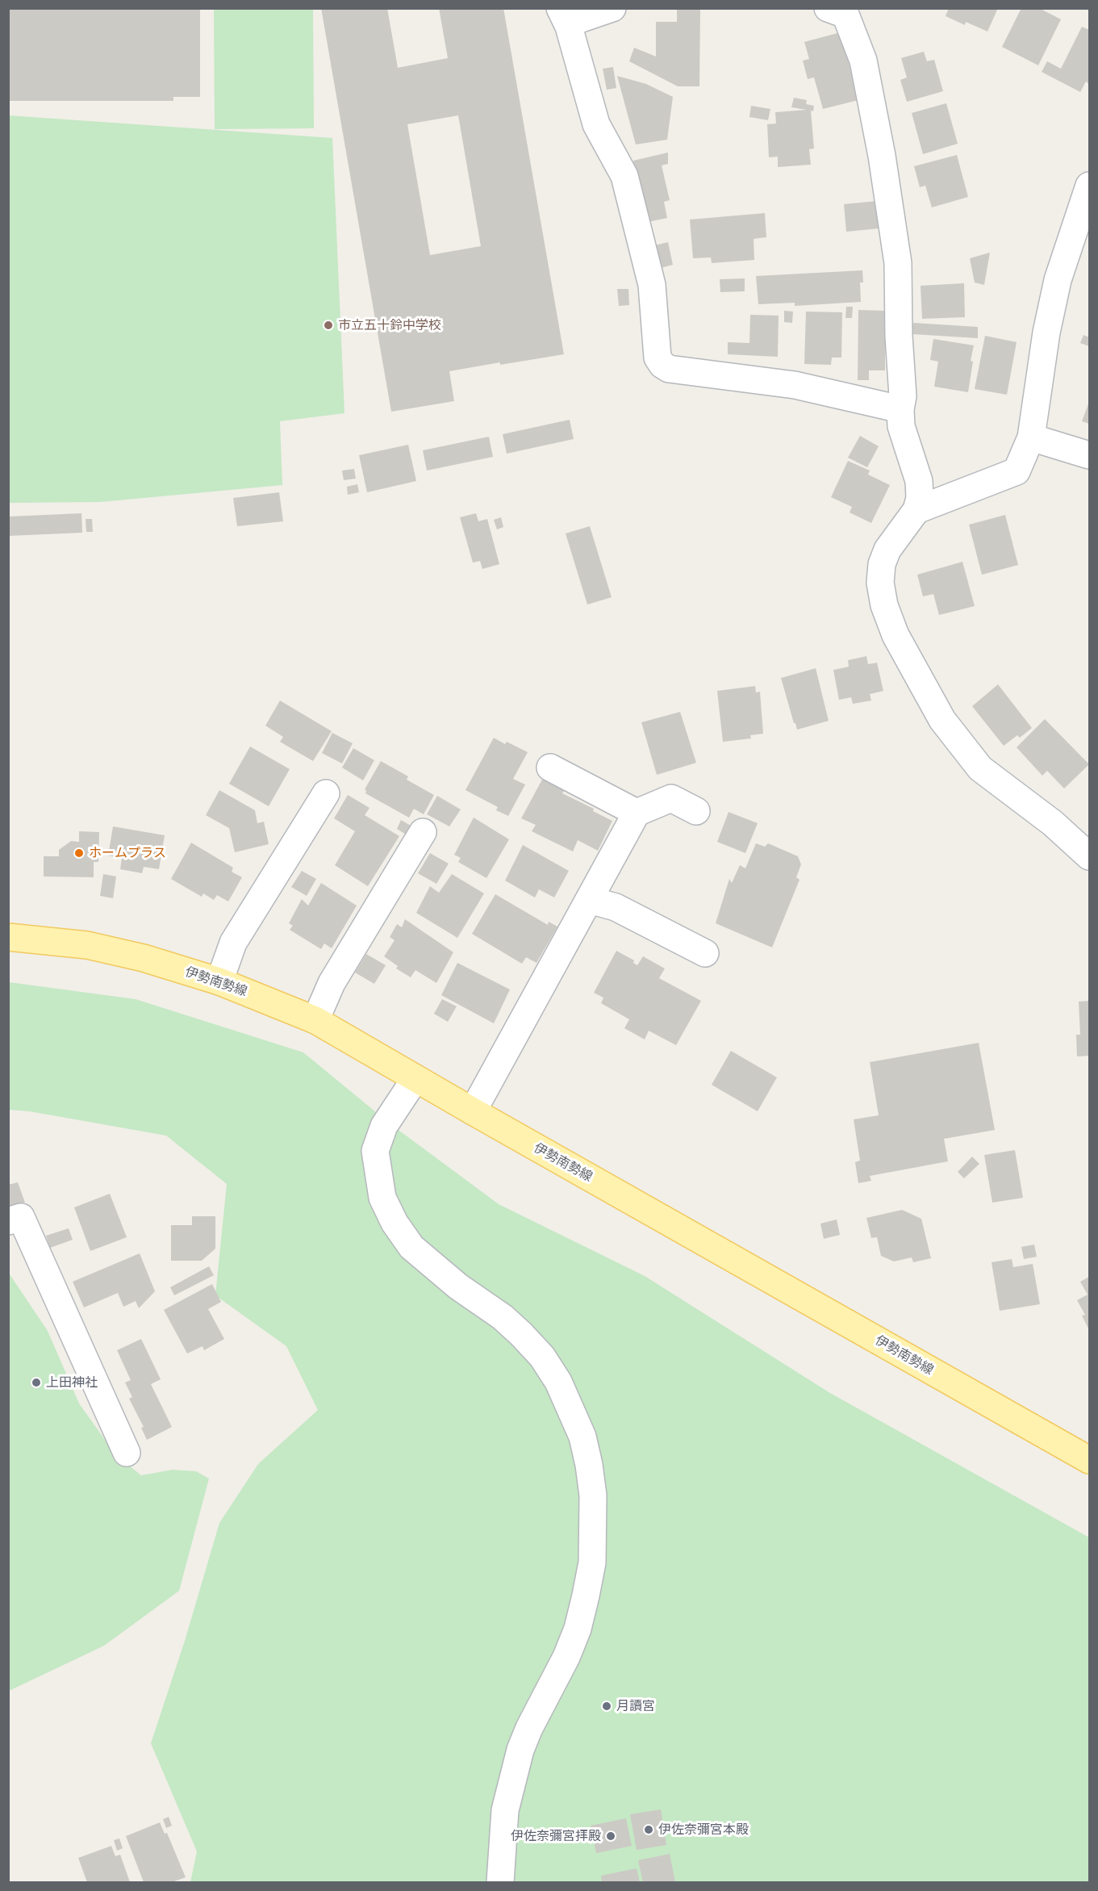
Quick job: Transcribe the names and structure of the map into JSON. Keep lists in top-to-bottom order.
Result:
{
  "streets": {
    "main road": ["伊勢南勢線"]
  },
  "places": [
    "市立五十鈴中学校",
    "ホームプラス",
    "上田神社",
    "月讀宮",
    "伊佐奈彌宮本殿",
    "伊佐奈彌宮拝殿"
  ]
}
